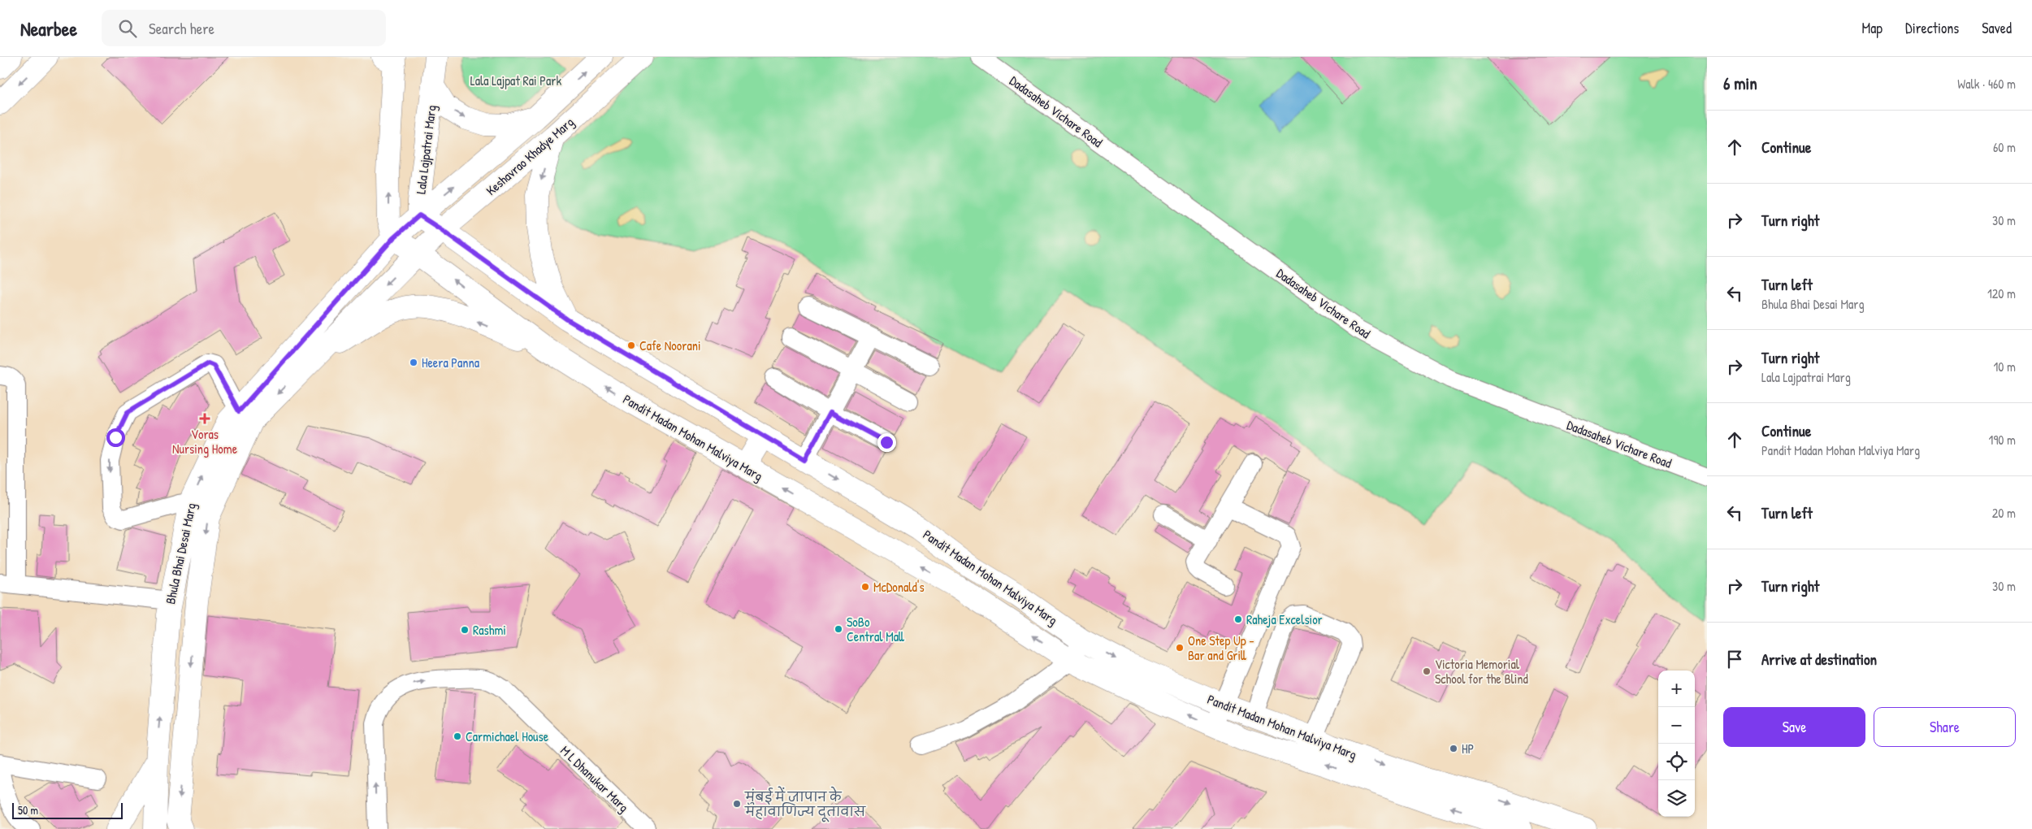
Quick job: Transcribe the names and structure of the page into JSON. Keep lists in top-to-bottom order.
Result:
{
  "streets": {
    "main road": [
      "Lala Lajpatrai Marg",
      "Keshavrao Khadye Marg",
      "Pandit Madan Mohan Malviya Marg",
      "Bhula Bhai Desai Marg"
    ],
    "street": ["Dadasaheb Vichare Road", "M L Dhanukar Marg"]
  },
  "crossings": [
    ["Lala Lajpatrai Marg", "Keshavrao Khadye Marg"],
    ["Lala Lajpatrai Marg", "Bhula Bhai Desai Marg"],
    ["Keshavrao Khadye Marg", "Pandit Madan Mohan Malviya Marg"],
    ["Keshavrao Khadye Marg", "Bhula Bhai Desai Marg"],
    ["Pandit Madan Mohan Malviya Marg", "Bhula Bhai Desai Marg"]
  ],
  "parks": ["Lala Lajpat Rai Park"],
  "places": {
    "other": [
      "Cafe Noorani",
      "Heera Panna",
      "McDonald's",
      "Raheja Excelsior",
      "SoBo Central Mall",
      "Rashmi",
      "One Step Up - Bar and Grill",
      "Victoria Memorial School for the Blind",
      "Carmichael House",
      "HP",
      "मुंबई में जापान के महावाणिज्य दूतावास"
    ],
    "health": ["Voras Nursing Home"]
  },
  "scale_bar": "50 m",
  "page": {
    "header": "Nearbee",
    "search": "Search here",
    "nav": ["Map", "Directions", "Saved"],
    "heading": ["6 min", "Walk · 460 m"],
    "list": [
      ["Continue", "60 m"],
      ["Turn right", "30 m"],
      ["Turn left", "Bhula Bhai Desai Marg", "120 m"],
      ["Turn right", "Lala Lajpatrai Marg", "10 m"],
      ["Continue", "Pandit Madan Mohan Malviya Marg", "190 m"],
      ["Turn left", "20 m"],
      ["Turn right", "30 m"],
      "Arrive at destination"
    ],
    "map_buttons": ["+", "−"],
    "buttons": ["Save", "Share"],
    "scale": "50 m"
  }
}
